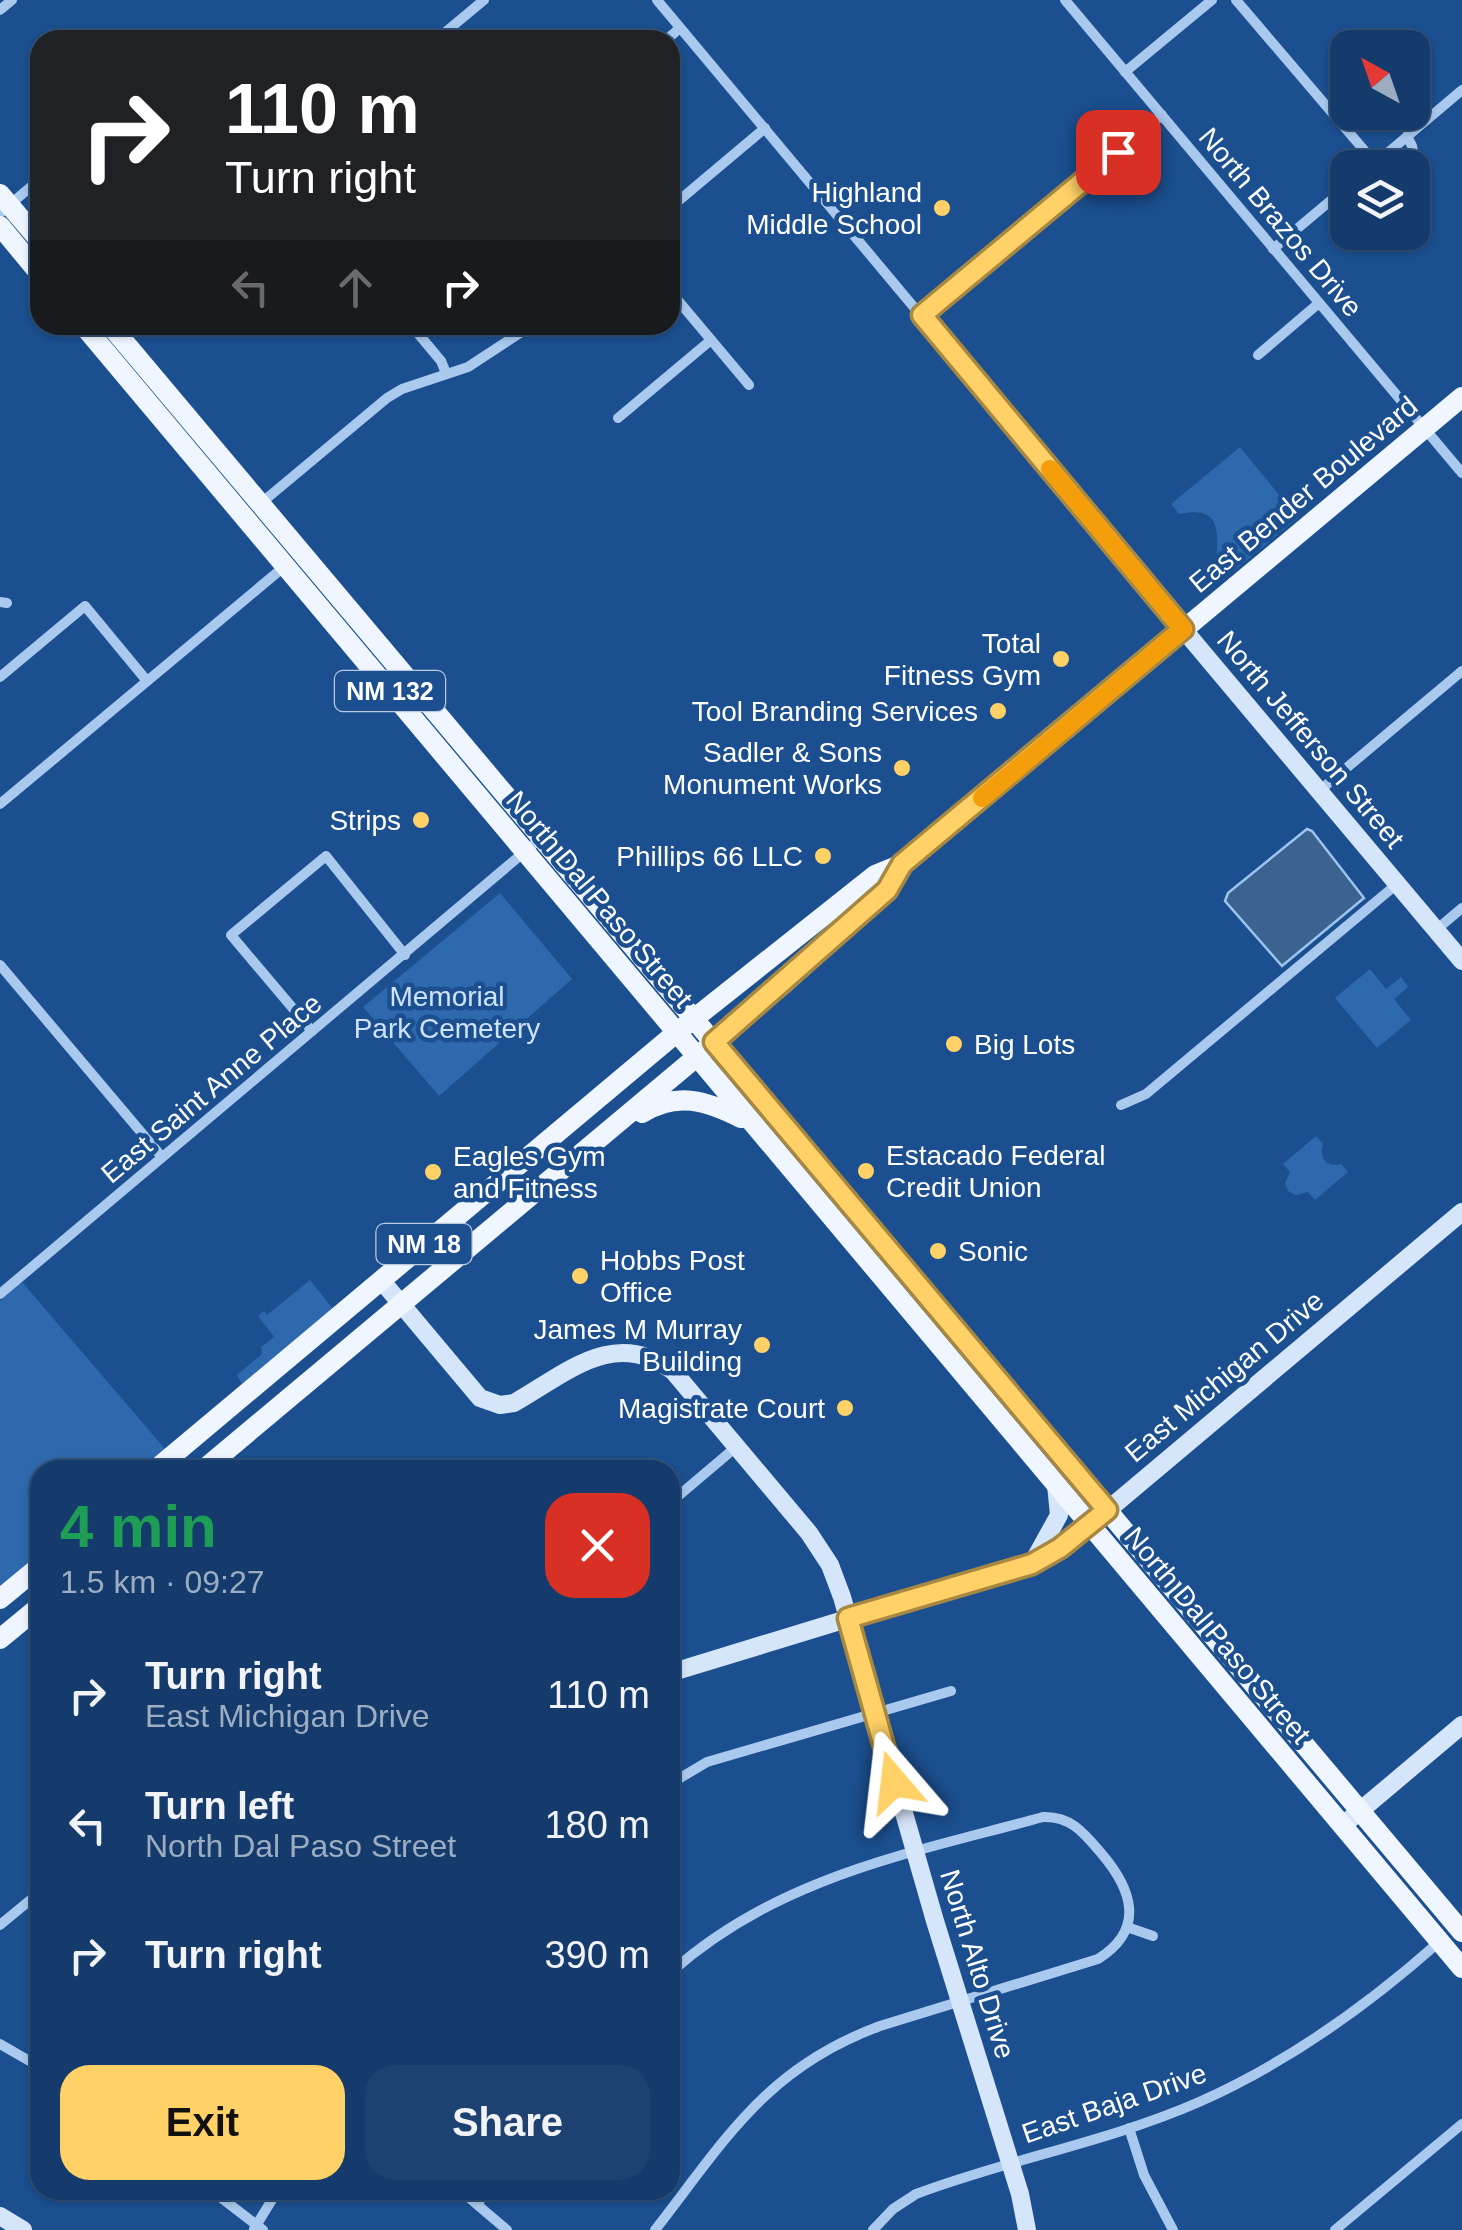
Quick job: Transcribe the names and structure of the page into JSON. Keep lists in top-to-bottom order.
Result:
{
  "streets": {
    "main road": [
      "East Bender Boulevard",
      "NM 132",
      "North Dal Paso Street",
      "NM 18"
    ],
    "street": [
      "North Brazos Drive",
      "North Jefferson Street",
      "East Saint Anne Place",
      "East Michigan Drive",
      "North Alto Drive",
      "East Baja Drive"
    ]
  },
  "crossings": [
    ["North Brazos Drive", "East Bender Boulevard"],
    ["East Bender Boulevard", "North Jefferson Street"],
    ["East Bender Boulevard", "North Dal Paso Street"],
    ["East Bender Boulevard", "North Alto Drive"],
    ["North Dal Paso Street", "East Saint Anne Place"],
    ["North Dal Paso Street", "East Michigan Drive"],
    ["North Dal Paso Street", "East Baja Drive"],
    ["East Michigan Drive", "North Alto Drive"],
    ["North Alto Drive", "East Baja Drive"]
  ],
  "parks": ["Memorial Park Cemetery"],
  "places": [
    "Highland Middle School",
    "Total Fitness Gym",
    "Tool Branding Services",
    "Sadler & Sons Monument Works",
    "Strips",
    "Phillips 66 LLC",
    "Big Lots",
    "Estacado Federal Credit Union",
    "Eagles Gym and Fitness",
    "Sonic",
    "Hobbs Post Office",
    "James M Murray Building",
    "Magistrate Court"
  ],
  "north": "top left",
  "page": {
    "turn": ["110 m", "Turn right"],
    "heading": ["4 min", "1.5 km · 09:27"],
    "list": [
      {
        "name": "Turn right",
        "note": "East Michigan Drive",
        "value": "110 m"
      },
      {
        "name": "Turn left",
        "note": "North Dal Paso Street",
        "value": "180 m"
      },
      {
        "name": "Turn right",
        "value": "390 m"
      }
    ],
    "buttons": ["Exit", "Share"]
  }
}
